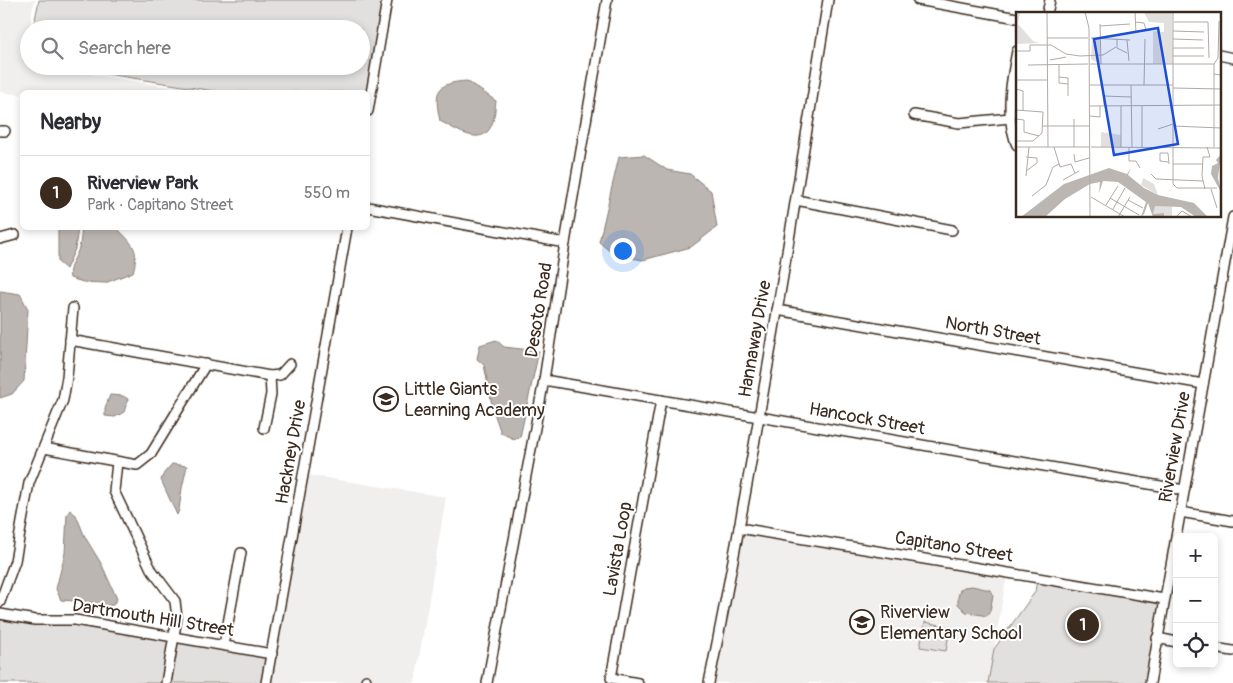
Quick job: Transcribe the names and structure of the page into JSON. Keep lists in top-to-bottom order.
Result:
{
  "streets": {
    "street": [
      "Desoto Road",
      "North Street",
      "Hannaway Drive",
      "Hancock Street",
      "Riverview Drive",
      "Hackney Drive",
      "Capitano Street",
      "Lavista Loop",
      "Dartmouth Hill Street"
    ]
  },
  "crossings": [
    ["Desoto Road", "Hancock Street"],
    ["North Street", "Hannaway Drive"],
    ["North Street", "Riverview Drive"],
    ["Hannaway Drive", "Hancock Street"],
    ["Hannaway Drive", "Capitano Street"],
    ["Hancock Street", "Riverview Drive"],
    ["Hancock Street", "Lavista Loop"],
    ["Riverview Drive", "Capitano Street"],
    ["Hackney Drive", "Dartmouth Hill Street"]
  ],
  "places": {
    "school or university": ["Little Giants Learning Academy", "Riverview Elementary School"]
  },
  "page": {
    "search": "Search here",
    "heading": "Nearby",
    "list": [
      {
        "mark": "1",
        "name": "Riverview Park",
        "note": "Park · Capitano Street",
        "value": "550 m"
      }
    ],
    "map_buttons": ["+", "−"],
    "pins": "1"
  }
}
